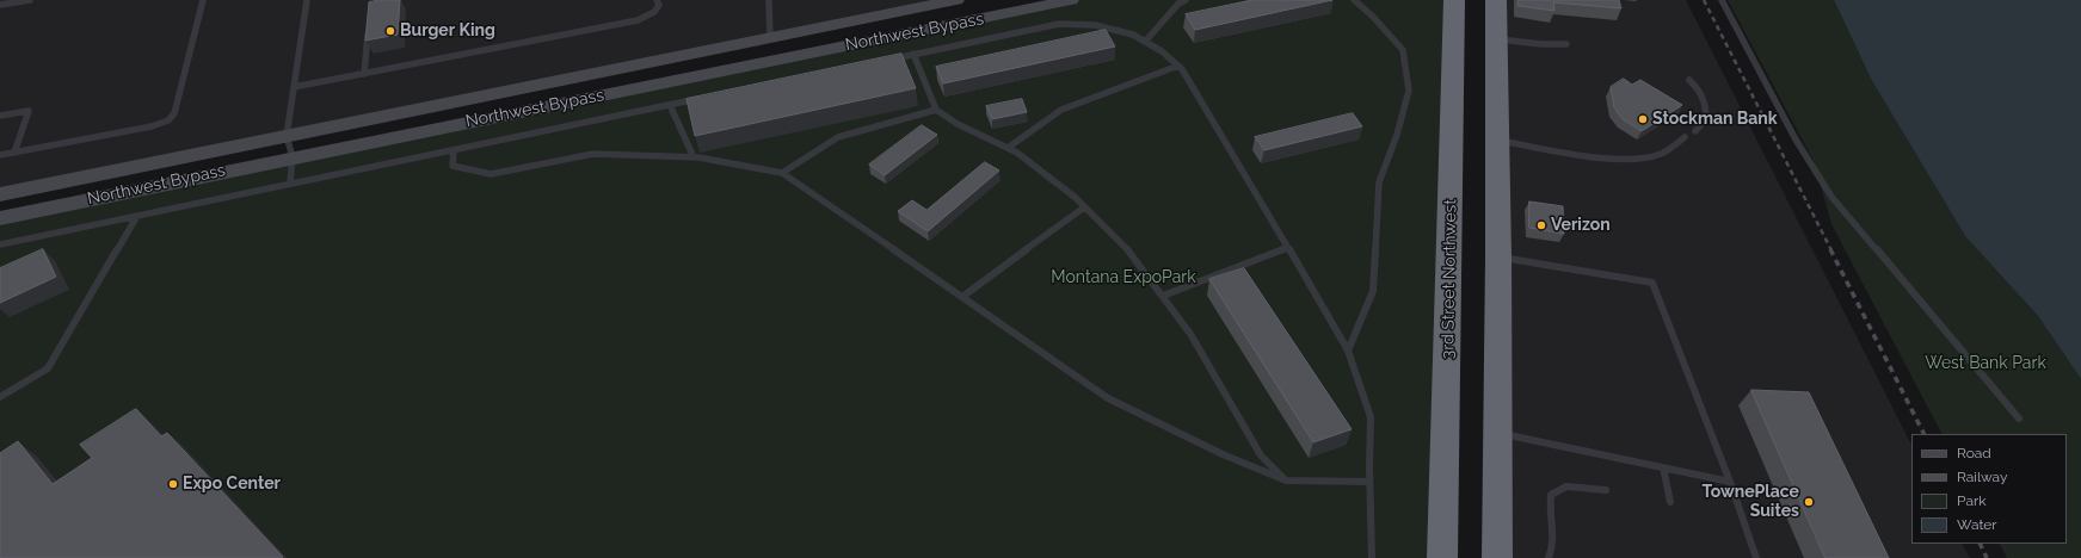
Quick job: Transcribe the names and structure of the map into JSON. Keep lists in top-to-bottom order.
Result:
{
  "streets": {
    "highway": ["3rd Street Northwest"],
    "main road": ["Northwest Bypass"]
  },
  "parks": ["Montana ExpoPark", "West Bank Park"],
  "places": [
    "Burger King",
    "Stockman Bank",
    "Verizon",
    "Expo Center",
    "TownePlace Suites"
  ],
  "legend": [
    "Road",
    "Railway",
    "Park",
    "Water"
  ]
}
